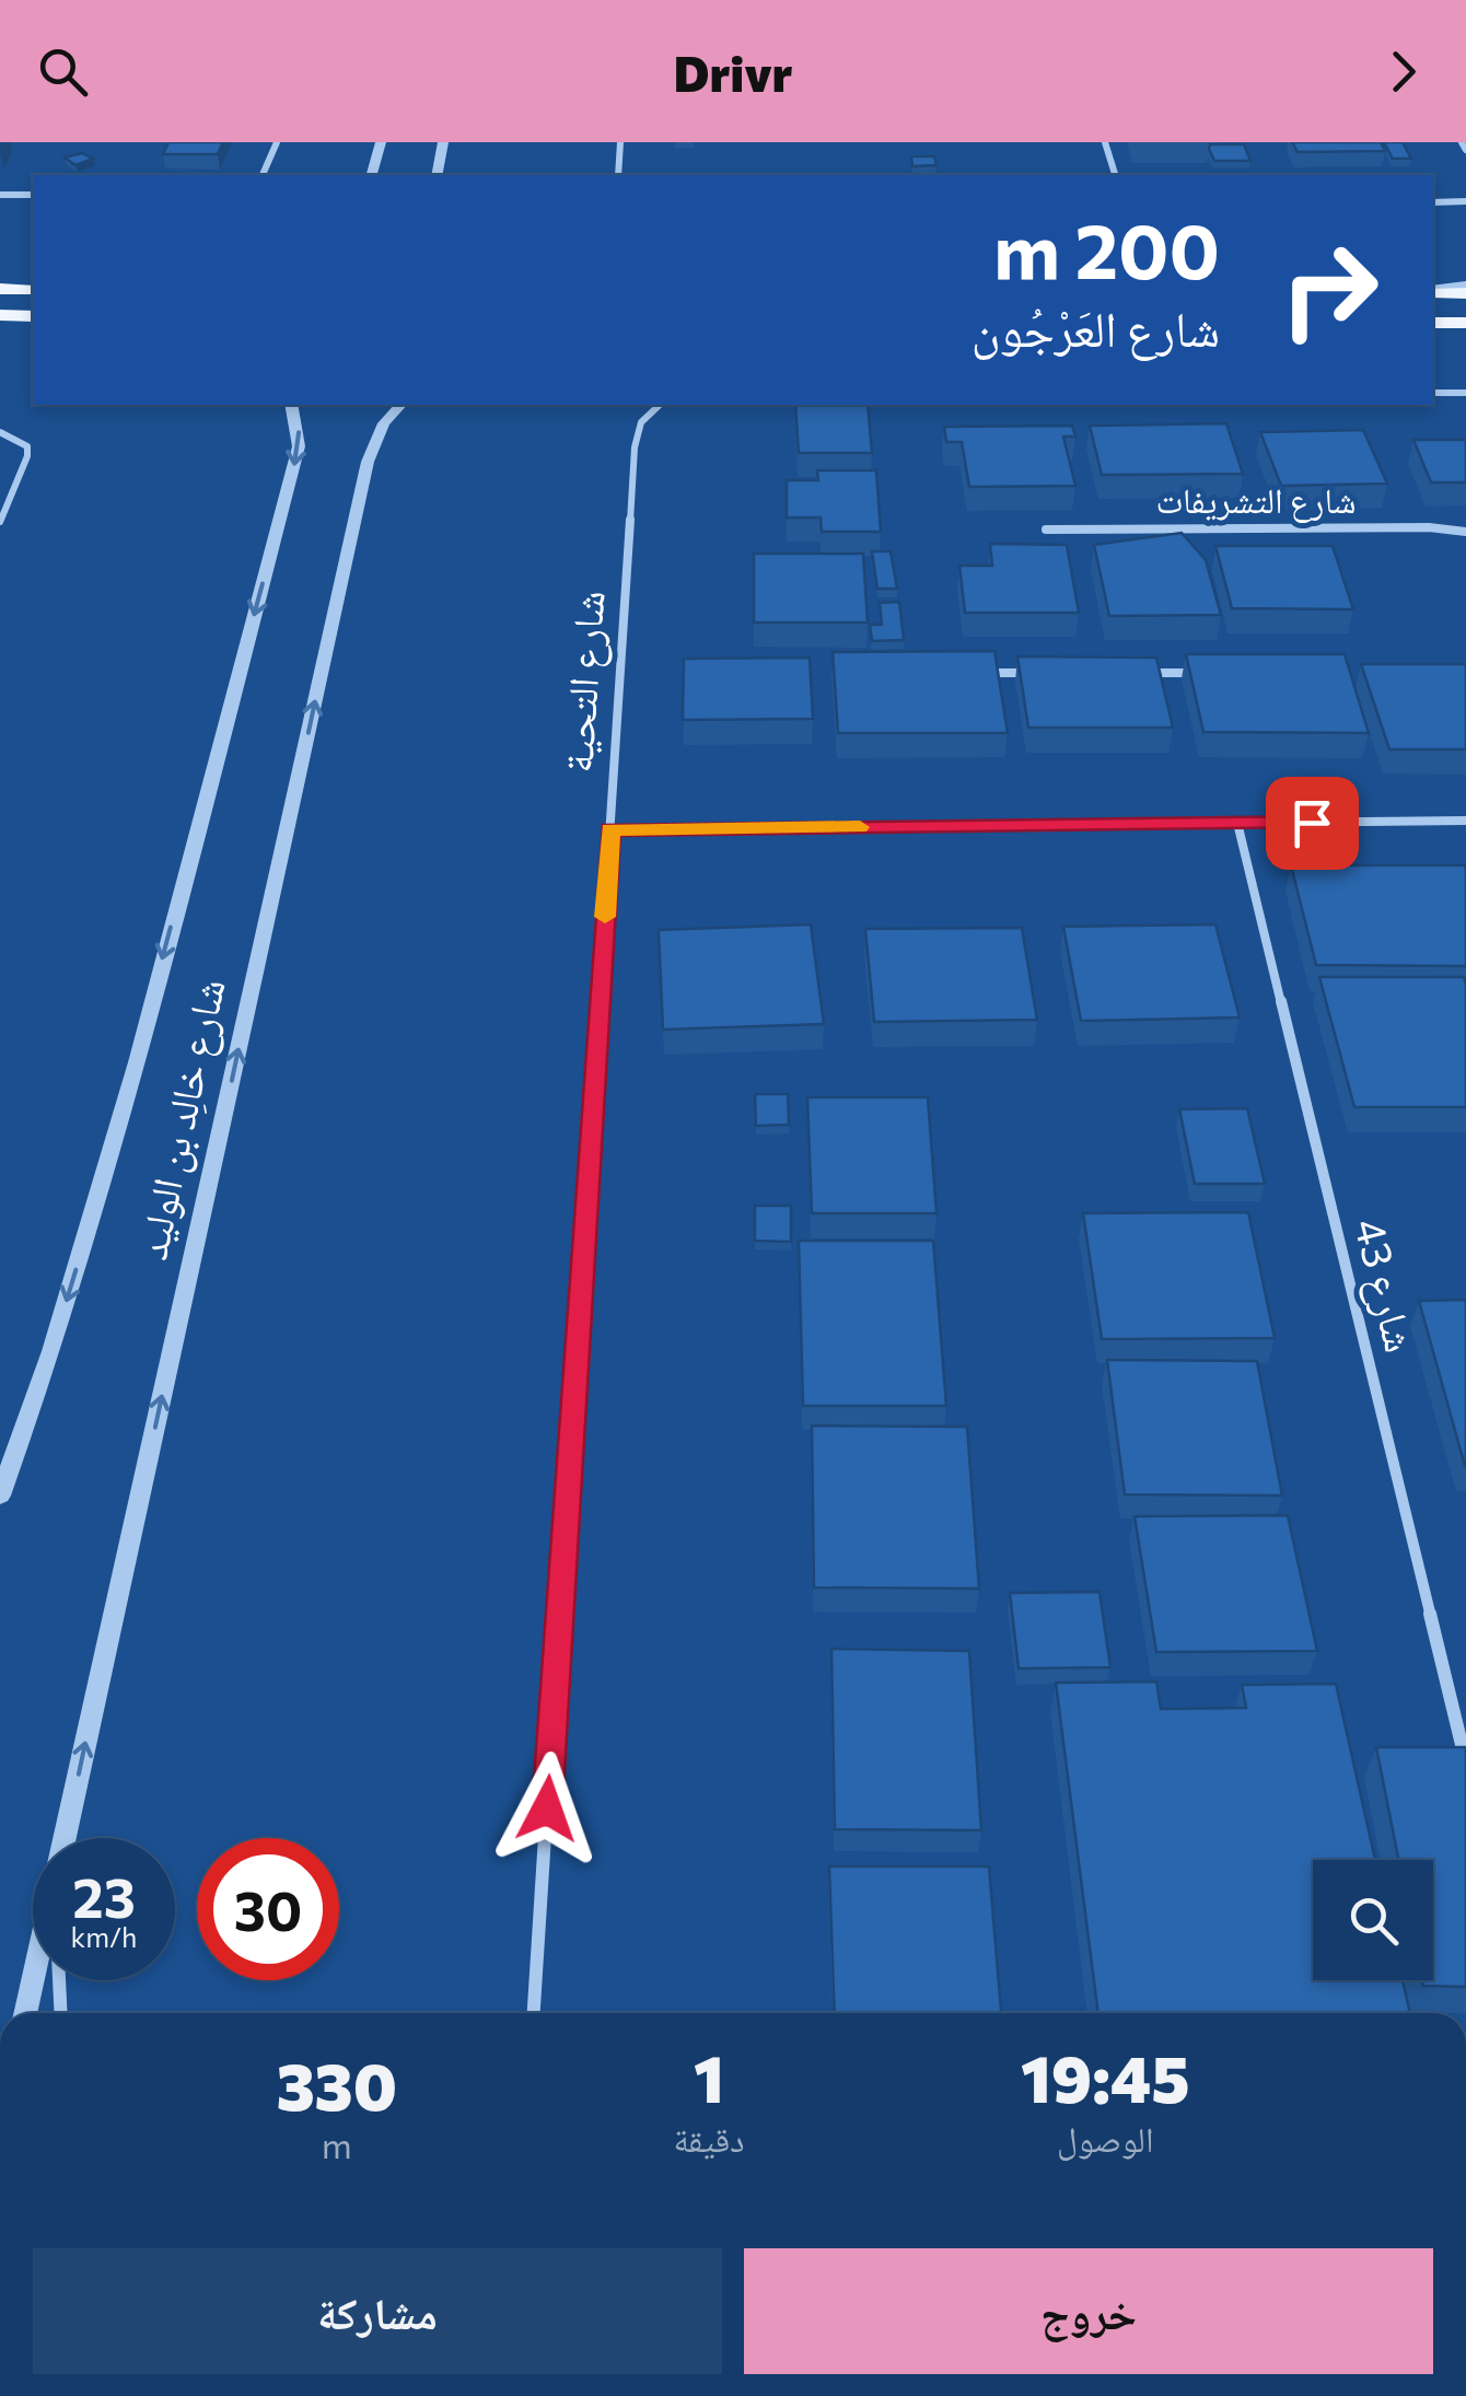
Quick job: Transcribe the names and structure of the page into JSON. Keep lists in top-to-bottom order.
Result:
{
  "streets": {
    "street": [
      "شارع التشريفات",
      "شارع التحية",
      "شارع خالِد بن الوليد",
      "شارع 43"
    ]
  },
  "page": {
    "header": "Drivr",
    "turn": ["200 m", "شارع العَرْجُون"],
    "speed": "23 km/h",
    "limit": "30",
    "eta": [
      "19:45",
      "الوصول",
      "1",
      "دقيقة",
      "330",
      "m"
    ],
    "buttons": ["خروج", "مشاركة"]
  }
}
